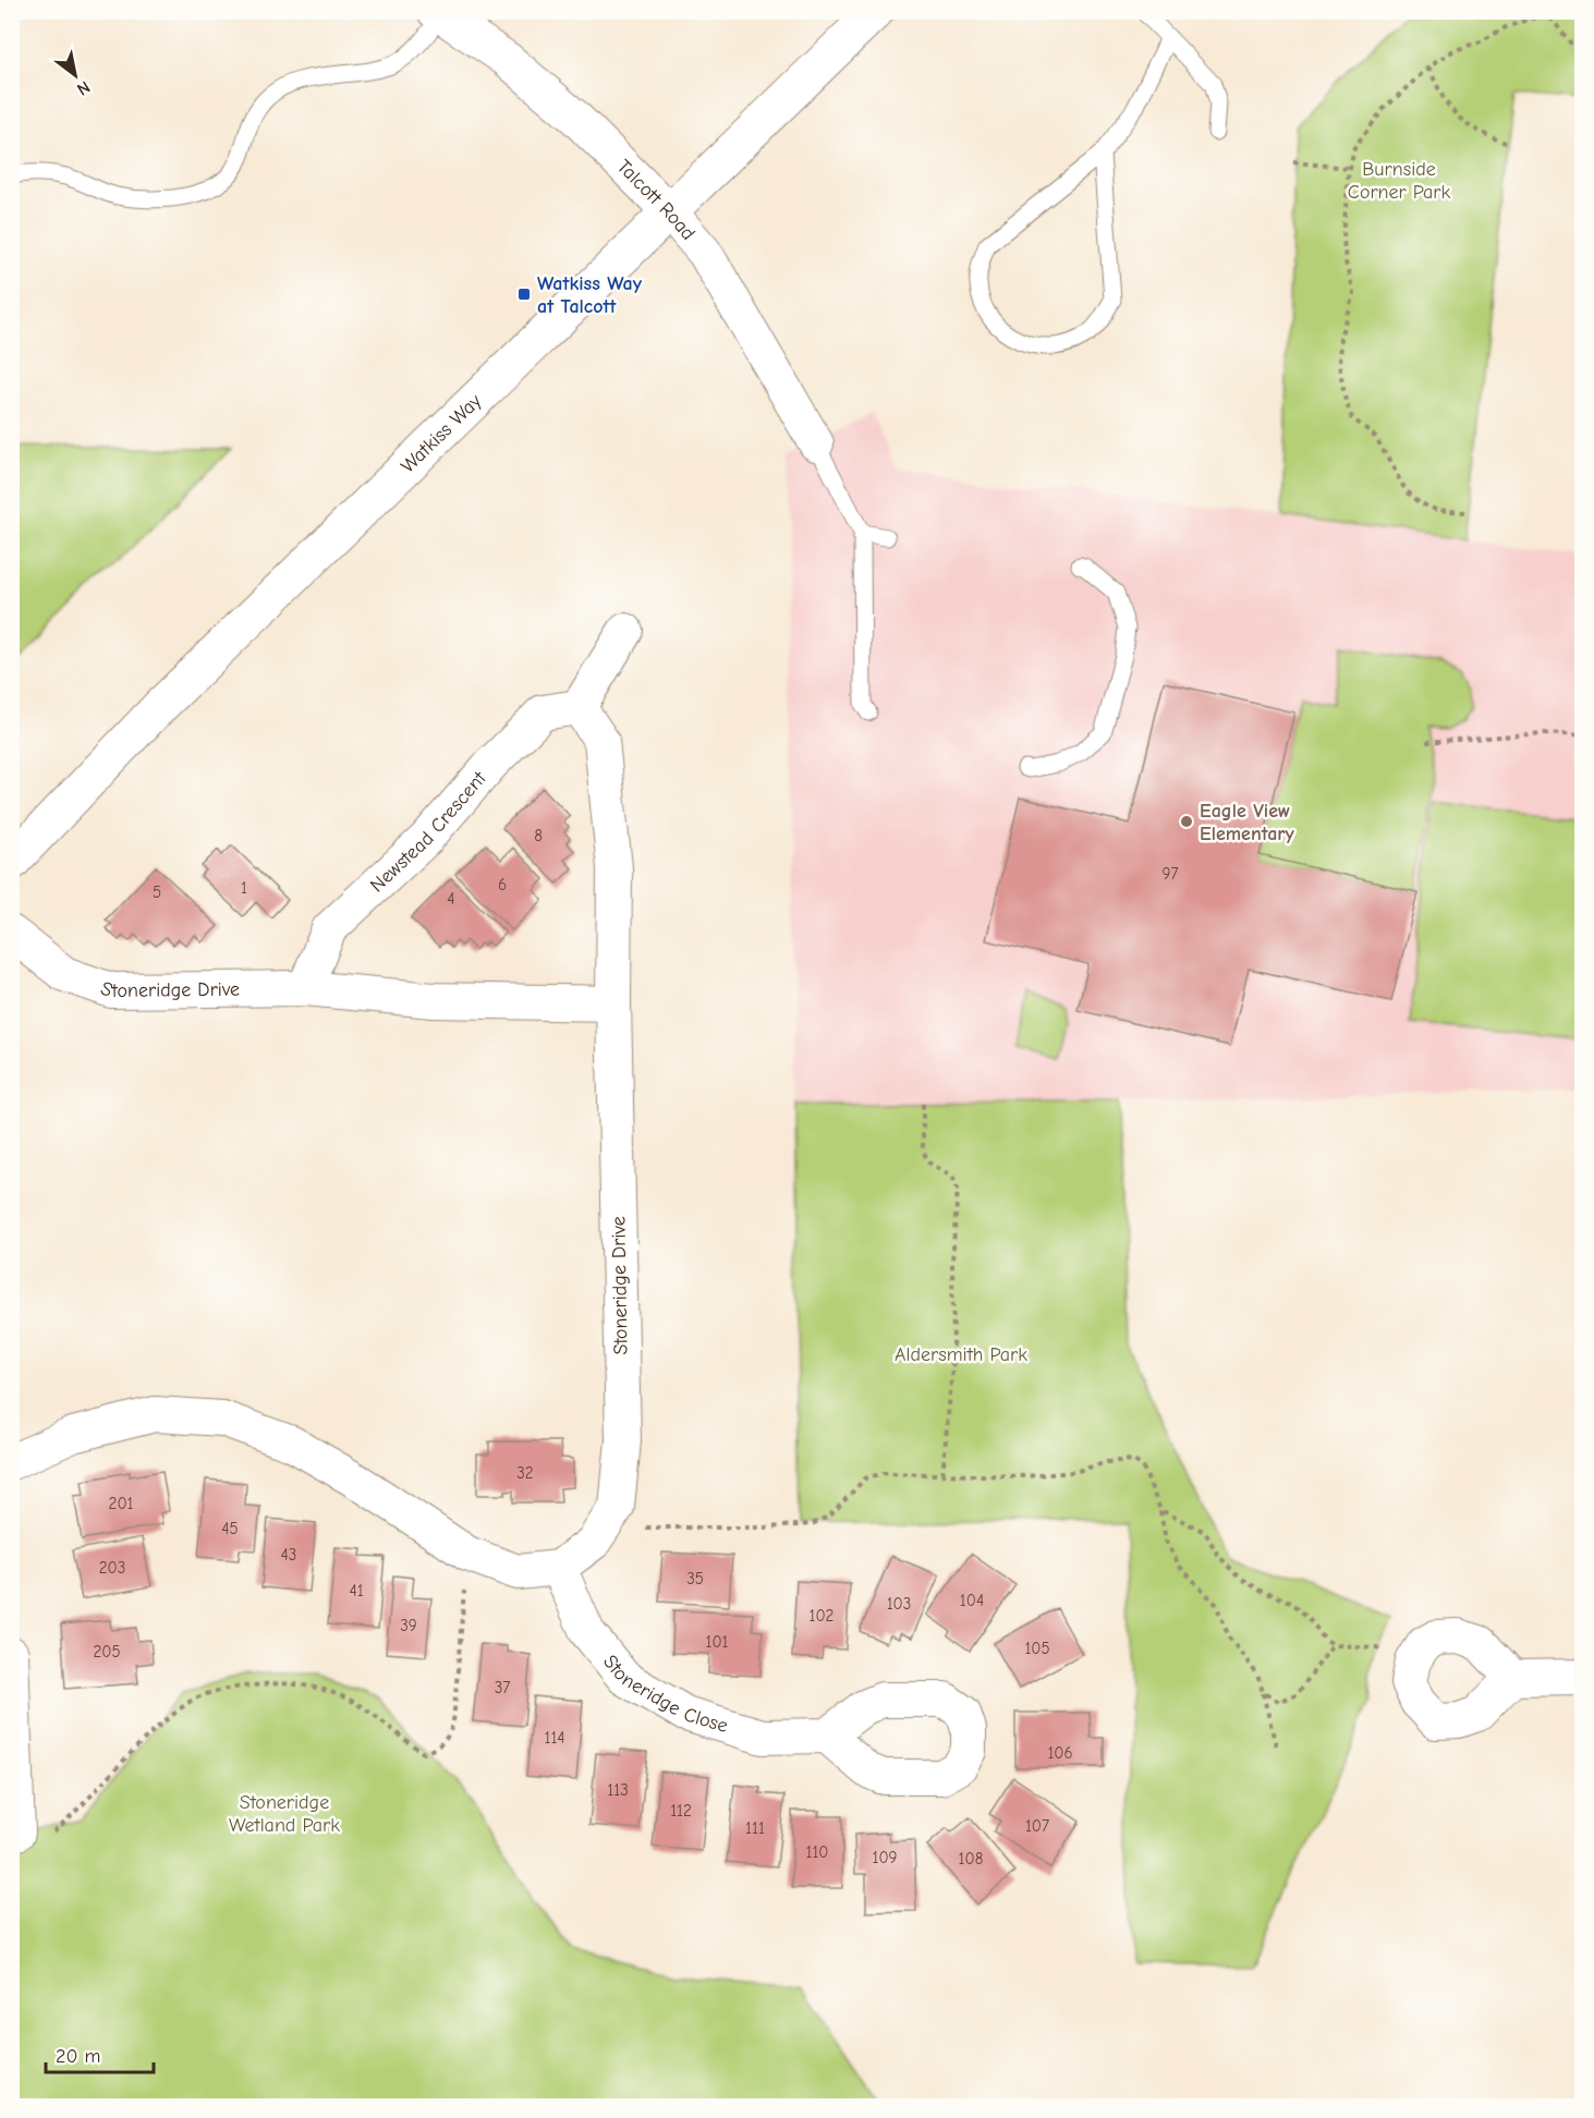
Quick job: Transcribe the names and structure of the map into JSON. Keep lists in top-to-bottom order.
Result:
{
  "streets": {
    "street": [
      "Talcott Road",
      "Watkiss Way",
      "Newstead Crescent",
      "Stoneridge Drive",
      "Stoneridge Close"
    ]
  },
  "crossings": [
    ["Talcott Road", "Watkiss Way"],
    ["Newstead Crescent", "Stoneridge Drive"],
    ["Stoneridge Drive", "Stoneridge Close"]
  ],
  "parks": ["Burnside Corner Park", "Aldersmith Park", "Stoneridge Wetland Park"],
  "places": {
    "transit": ["Watkiss Way at Talcott"],
    "other": ["Eagle View Elementary"]
  },
  "house_numbers": [
    "8",
    "97",
    "6",
    "1",
    "5",
    "4",
    "32",
    "201",
    "45",
    "43",
    "203",
    "35",
    "41",
    "104",
    "103",
    "102",
    "39",
    "101",
    "105",
    "205",
    "37",
    "114",
    "106",
    "113",
    "112",
    "107",
    "111",
    "110",
    "109",
    "108"
  ],
  "scale_bar": "20 m",
  "north": "bottom right"
}
